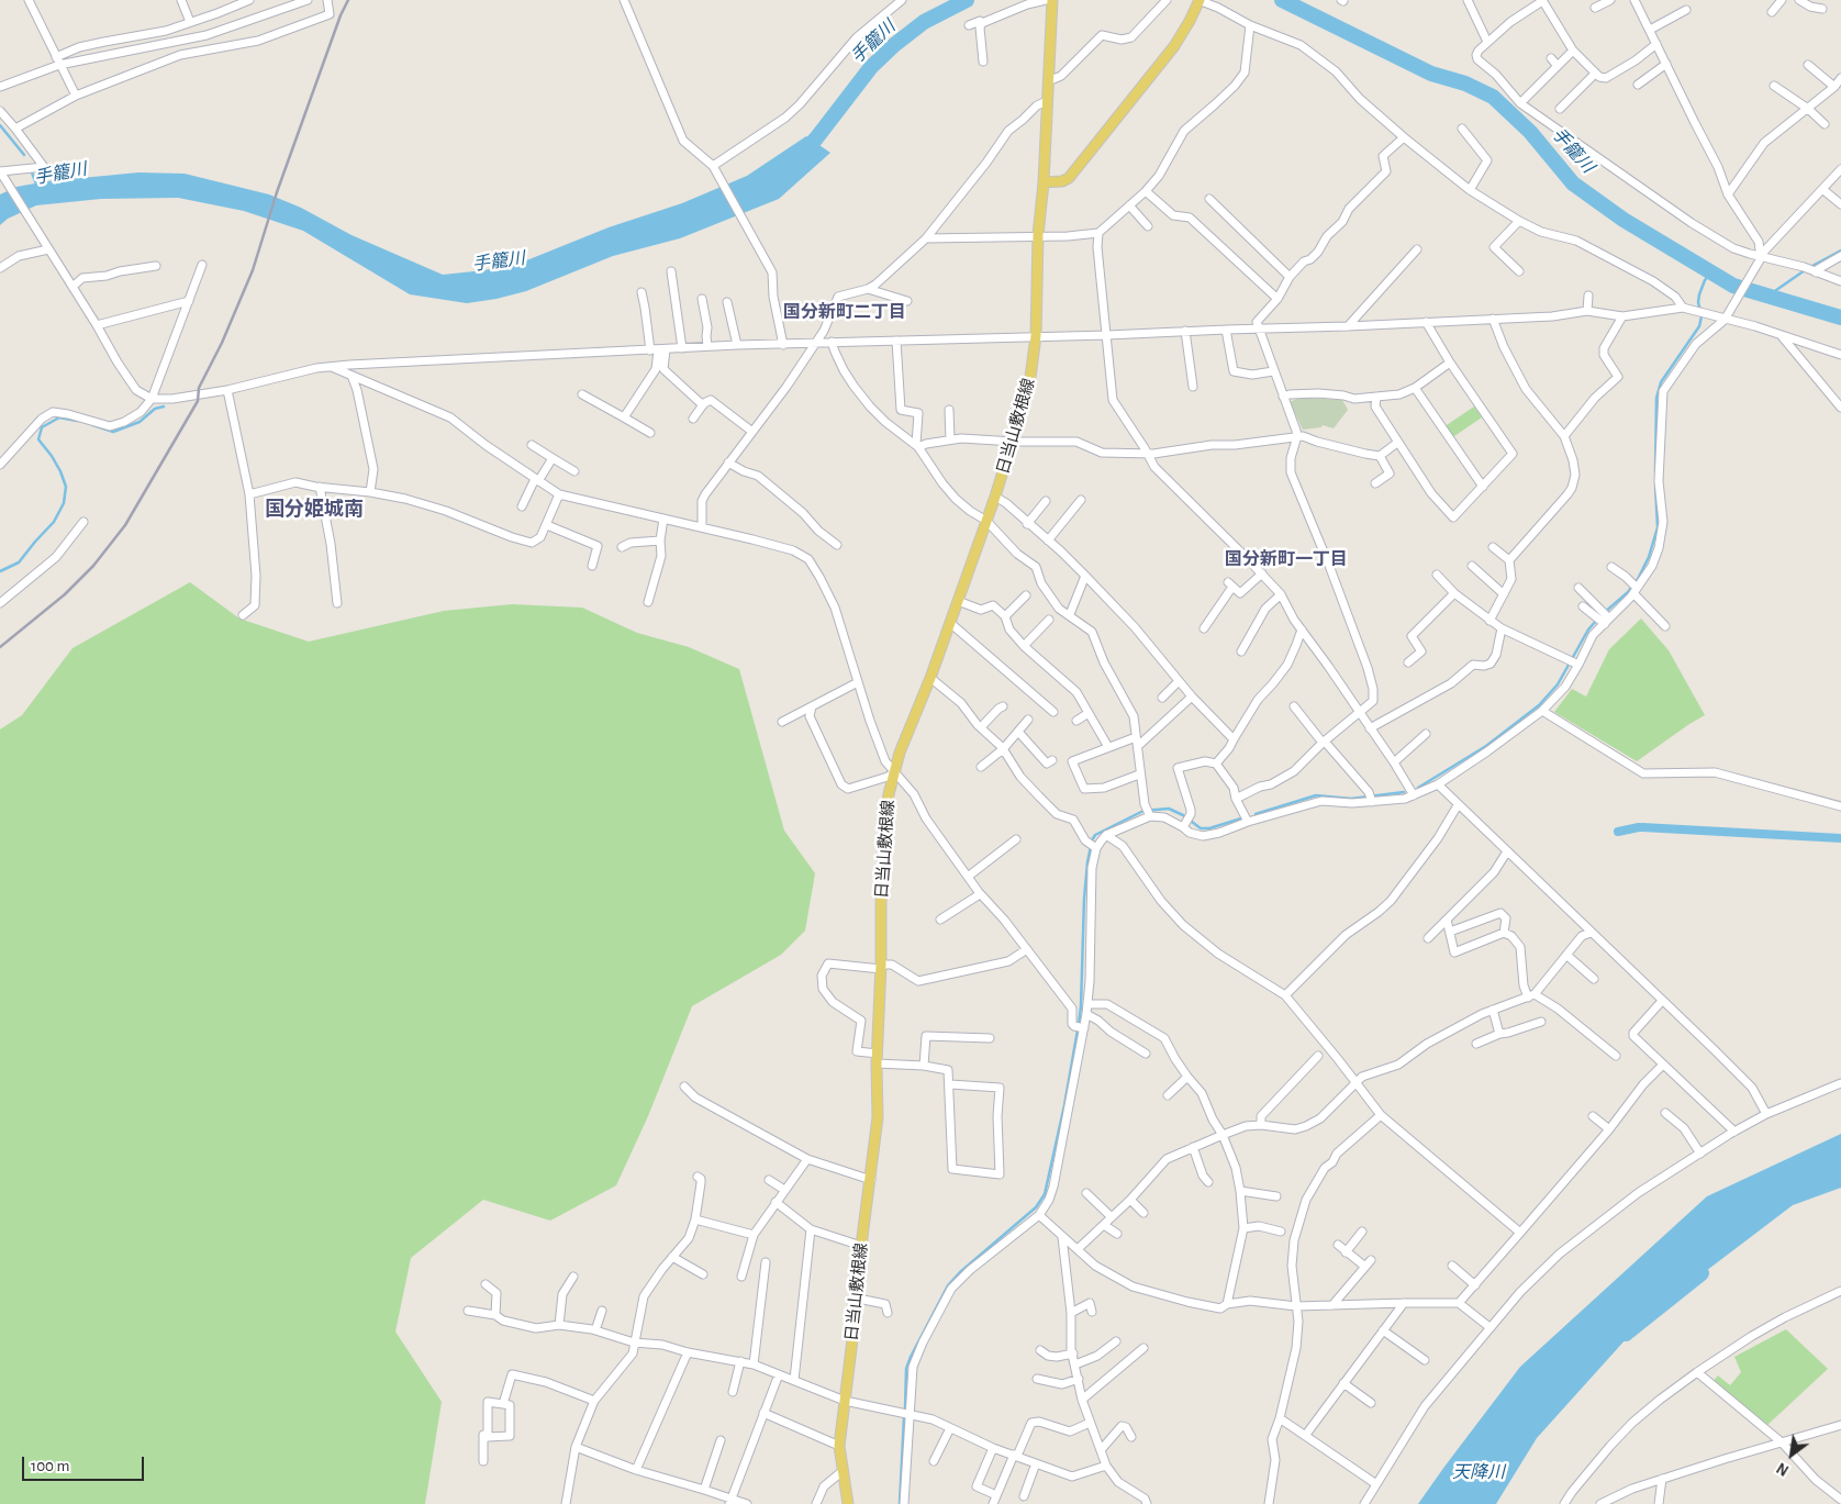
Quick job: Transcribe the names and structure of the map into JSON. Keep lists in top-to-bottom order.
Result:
{
  "streets": {
    "main road": ["日当山敷根線"]
  },
  "districts": ["国分新町二丁目", "国分姫城南", "国分新町一丁目"],
  "water": ["手籠川", "天降川"],
  "scale_bar": "100 m",
  "north": "bottom left"
}
